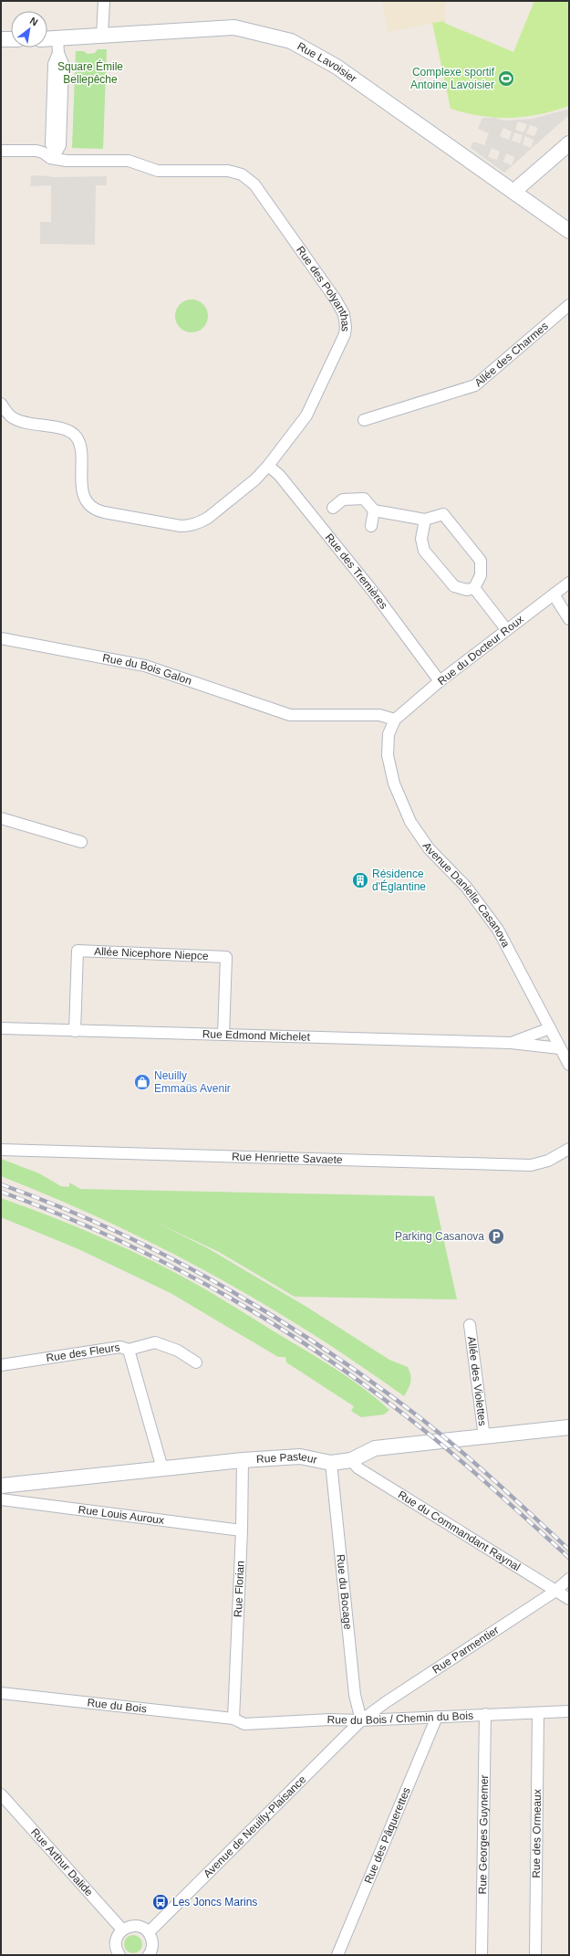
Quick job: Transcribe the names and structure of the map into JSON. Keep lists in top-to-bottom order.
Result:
{
  "streets": {
    "street": [
      "Rue Lavoisier",
      "Rue des Polyanthas",
      "Allée des Charmes",
      "Rue des Tremières",
      "Rue du Docteur Roux",
      "Rue du Bois Galon",
      "Avenue Danielle Casanova",
      "Allée Nicephore Niepce",
      "Rue Edmond Michelet",
      "Rue Henriette Savaete",
      "Rue des Fleurs",
      "Allée des Violettes",
      "Rue Pasteur",
      "Rue Louis Auroux",
      "Rue du Commandant Raynal",
      "Rue Florian",
      "Rue du Bocage",
      "Rue Parmentier",
      "Rue du Bois",
      "Rue du Bois / Chemin du Bois",
      "Avenue de Neuilly-Plaisance",
      "Rue des Ormeaux",
      "Rue Georges Guynemer",
      "Rue des Pâquerettes",
      "Rue Arthur Dalide"
    ]
  },
  "crossings": [
    ["Rue des Polyanthas", "Rue des Tremières"],
    ["Rue des Tremières", "Rue du Docteur Roux"],
    ["Rue du Docteur Roux", "Rue du Bois Galon"],
    ["Rue du Docteur Roux", "Avenue Danielle Casanova"],
    ["Rue du Bois Galon", "Avenue Danielle Casanova"],
    ["Avenue Danielle Casanova", "Rue Edmond Michelet"],
    ["Allée Nicephore Niepce", "Rue Edmond Michelet"],
    ["Rue des Fleurs", "Rue Pasteur"],
    ["Allée des Violettes", "Rue Pasteur"],
    ["Rue Pasteur", "Rue du Commandant Raynal"],
    ["Rue Pasteur", "Rue Florian"],
    ["Rue Pasteur", "Rue du Bocage"],
    ["Rue Louis Auroux", "Rue Florian"],
    ["Rue du Commandant Raynal", "Rue Parmentier"],
    ["Rue Florian", "Rue du Bois"],
    ["Rue Florian", "Rue du Bois / Chemin du Bois"],
    ["Rue du Bocage", "Rue Parmentier"],
    ["Rue du Bocage", "Rue du Bois / Chemin du Bois"],
    ["Rue du Bocage", "Avenue de Neuilly-Plaisance"],
    ["Rue Parmentier", "Rue du Bois / Chemin du Bois"],
    ["Rue Parmentier", "Avenue de Neuilly-Plaisance"],
    ["Rue du Bois", "Rue du Bois / Chemin du Bois"],
    ["Rue du Bois / Chemin du Bois", "Avenue de Neuilly-Plaisance"],
    ["Rue du Bois / Chemin du Bois", "Rue des Ormeaux"],
    ["Rue du Bois / Chemin du Bois", "Rue Georges Guynemer"],
    ["Rue du Bois / Chemin du Bois", "Rue des Pâquerettes"]
  ],
  "parks": ["Square Émile Bellepêche"],
  "places": {
    "sports": ["Complexe sportif Antoine Lavoisier"],
    "building": ["Résidence d'Églantine"],
    "shop": ["Neuilly Emmaüs Avenir"],
    "parking": ["Parking Casanova"],
    "bus stop": ["Les Joncs Marins"]
  },
  "north": "top right"
}
